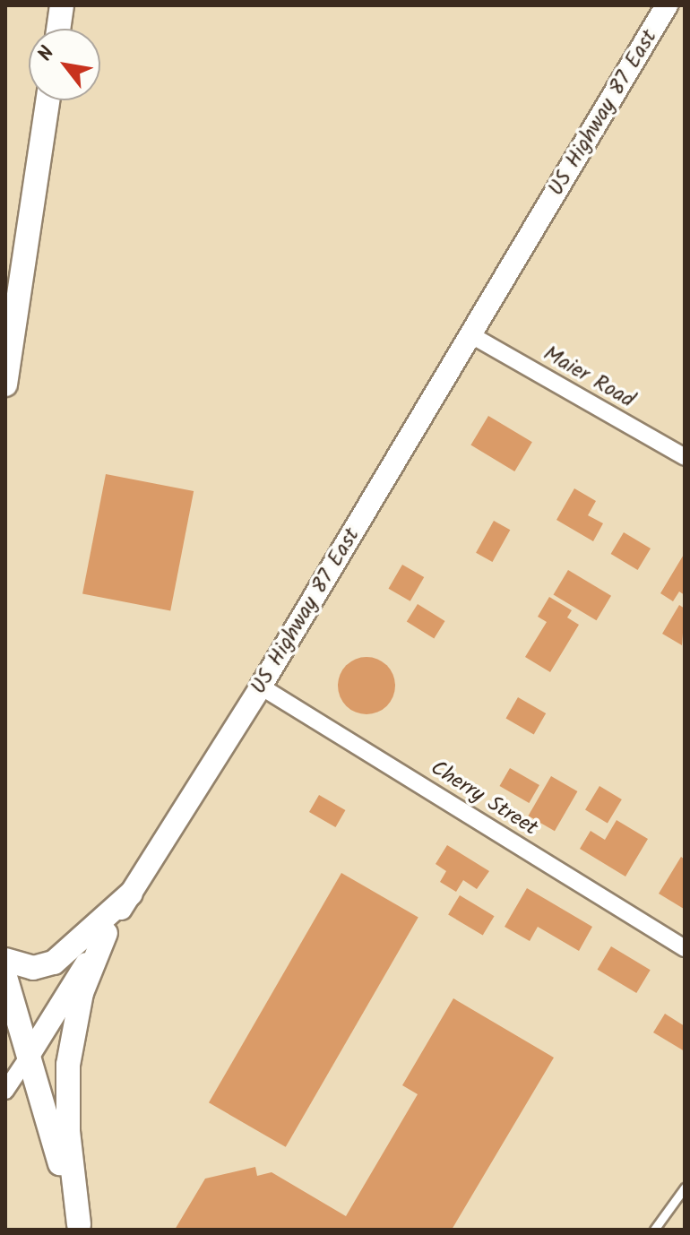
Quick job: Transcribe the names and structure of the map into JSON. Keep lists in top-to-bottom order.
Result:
{
  "streets": {
    "street": ["US Highway 87 East", "Maier Road", "Cherry Street"]
  },
  "crossings": [
    ["US Highway 87 East", "Maier Road"],
    ["US Highway 87 East", "Cherry Street"]
  ],
  "north": "top left"
}
